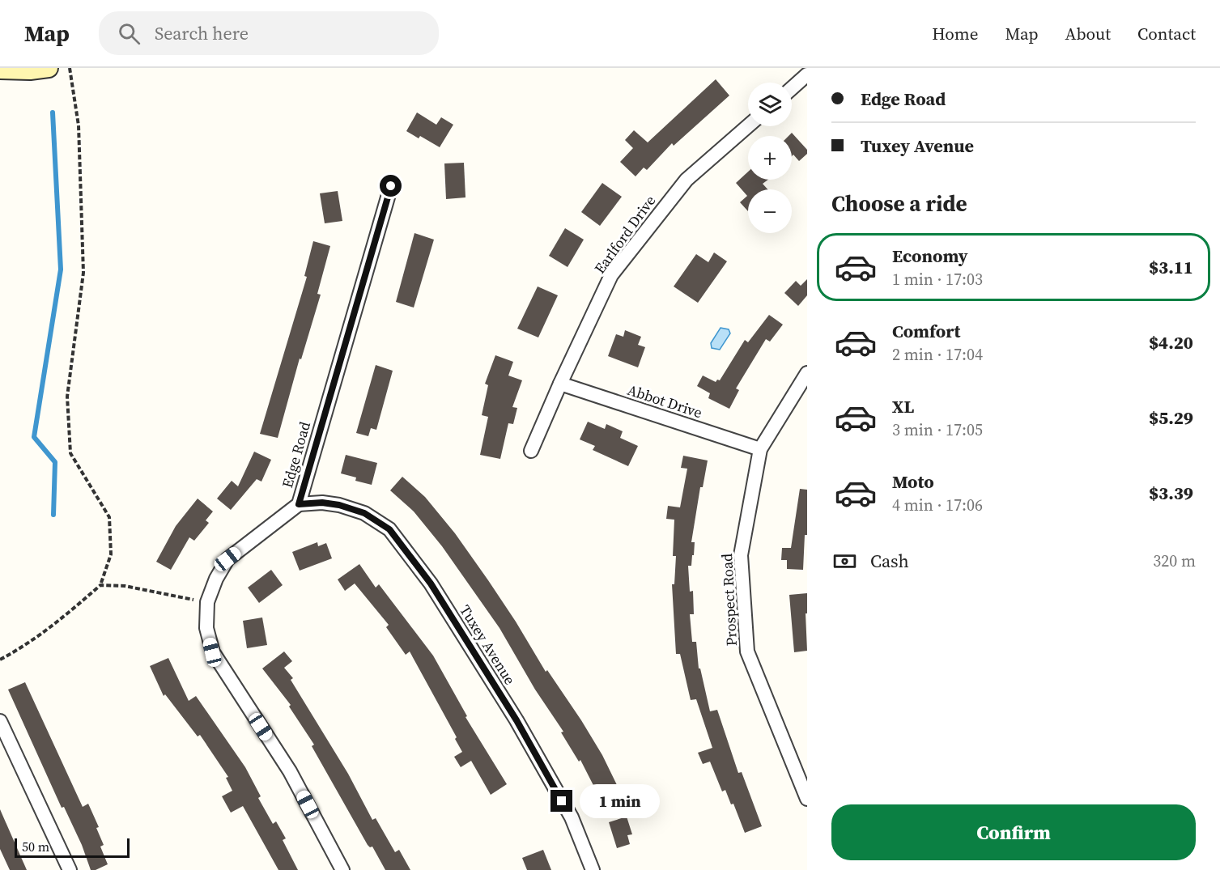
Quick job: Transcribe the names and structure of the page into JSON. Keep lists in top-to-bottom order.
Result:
{
  "streets": {
    "street": [
      "Earlford Drive",
      "Abbot Drive",
      "Edge Road",
      "Prospect Road",
      "Tuxey Avenue"
    ]
  },
  "crossings": [
    ["Earlford Drive", "Abbot Drive"],
    ["Abbot Drive", "Prospect Road"],
    ["Edge Road", "Tuxey Avenue"]
  ],
  "scale_bar": "50 m",
  "page": {
    "header": "Map",
    "search": "Search here",
    "nav": [
      "Home",
      "Map",
      "About",
      "Contact"
    ],
    "banner": ["Edge Road", "Tuxey Avenue"],
    "map_buttons": ["+", "−"],
    "heading": "Choose a ride",
    "list": [
      {
        "name": "Economy",
        "note": "1 min · 17:03",
        "value": "$3.11"
      },
      {
        "name": "Comfort",
        "note": "2 min · 17:04",
        "value": "$4.20"
      },
      {
        "name": "XL",
        "note": "3 min · 17:05",
        "value": "$5.29"
      },
      {
        "name": "Moto",
        "note": "4 min · 17:06",
        "value": "$3.39"
      }
    ],
    "pay": ["Cash", "320 m"],
    "bubble": "1 min",
    "buttons": "Confirm",
    "scale": "50 m"
  }
}
